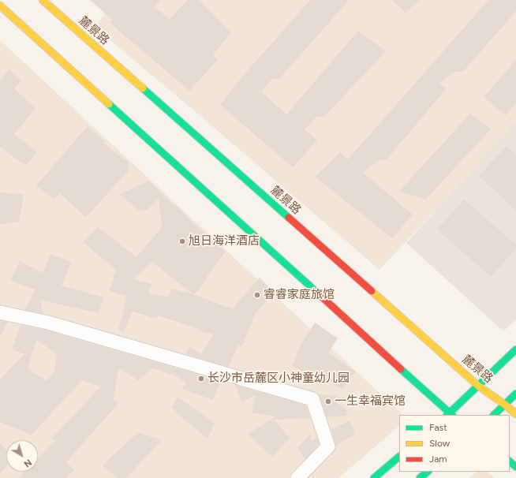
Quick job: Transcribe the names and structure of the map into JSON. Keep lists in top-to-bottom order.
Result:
{
  "streets": {
    "main road": ["麓景路"]
  },
  "places": [
    "旭日海洋酒店",
    "睿睿家庭旅馆",
    "长沙市岳麓区小神童幼儿园",
    "一生幸福宾馆"
  ],
  "legend": ["Fast", "Slow", "Jam"],
  "north": "bottom right"
}
